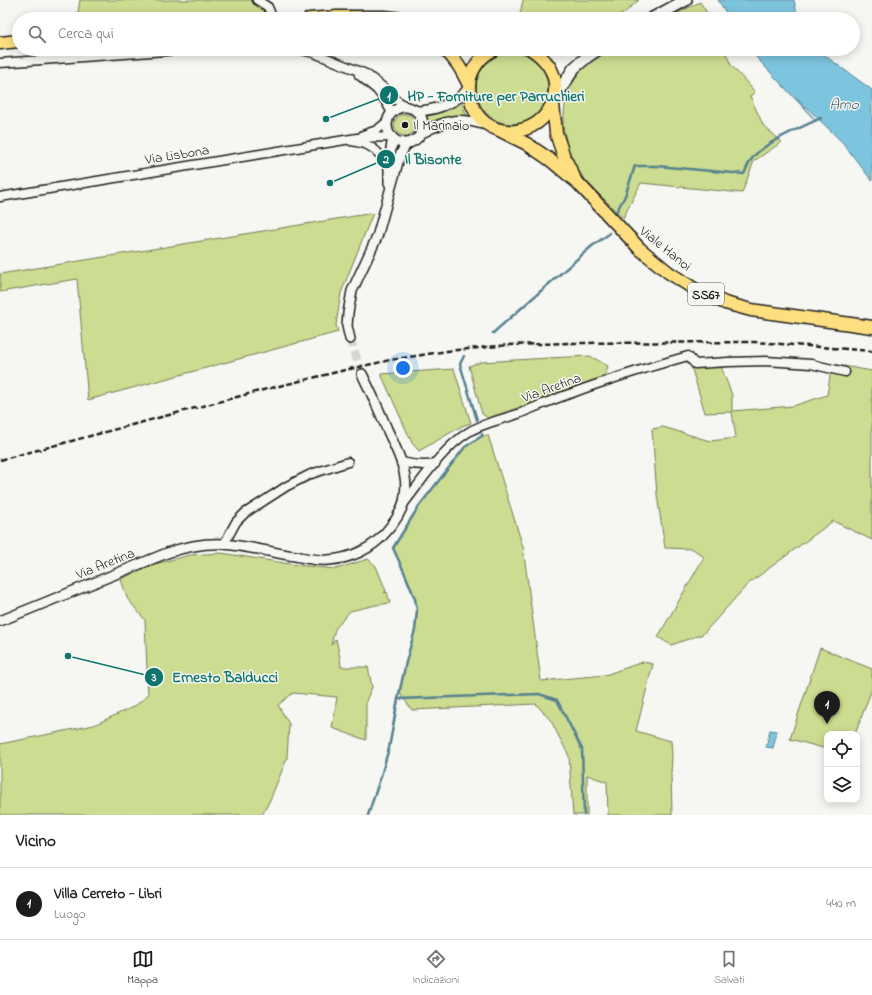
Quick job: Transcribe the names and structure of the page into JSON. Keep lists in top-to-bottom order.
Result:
{
  "streets": {
    "main road": ["Viale Hanoi", "SS67"],
    "street": ["Via Lisbona", "Via Aretina"]
  },
  "crossings": [
    ["Via Lisbona", "Viale Hanoi"]
  ],
  "water": ["Arno"],
  "places": [
    "HP - Forniture per Parruchieri",
    "Il Marinaio",
    "Il Bisonte",
    "Ernesto Balducci"
  ],
  "page": {
    "search": "Cerca qui",
    "pins": "1",
    "heading": "Vicino",
    "list": [
      {
        "mark": "1",
        "name": "Villa Cerreto - Libri",
        "note": "Luogo",
        "value": "440 m"
      }
    ],
    "nav": ["Mappa", "Indicazioni", "Salvati"]
  }
}
